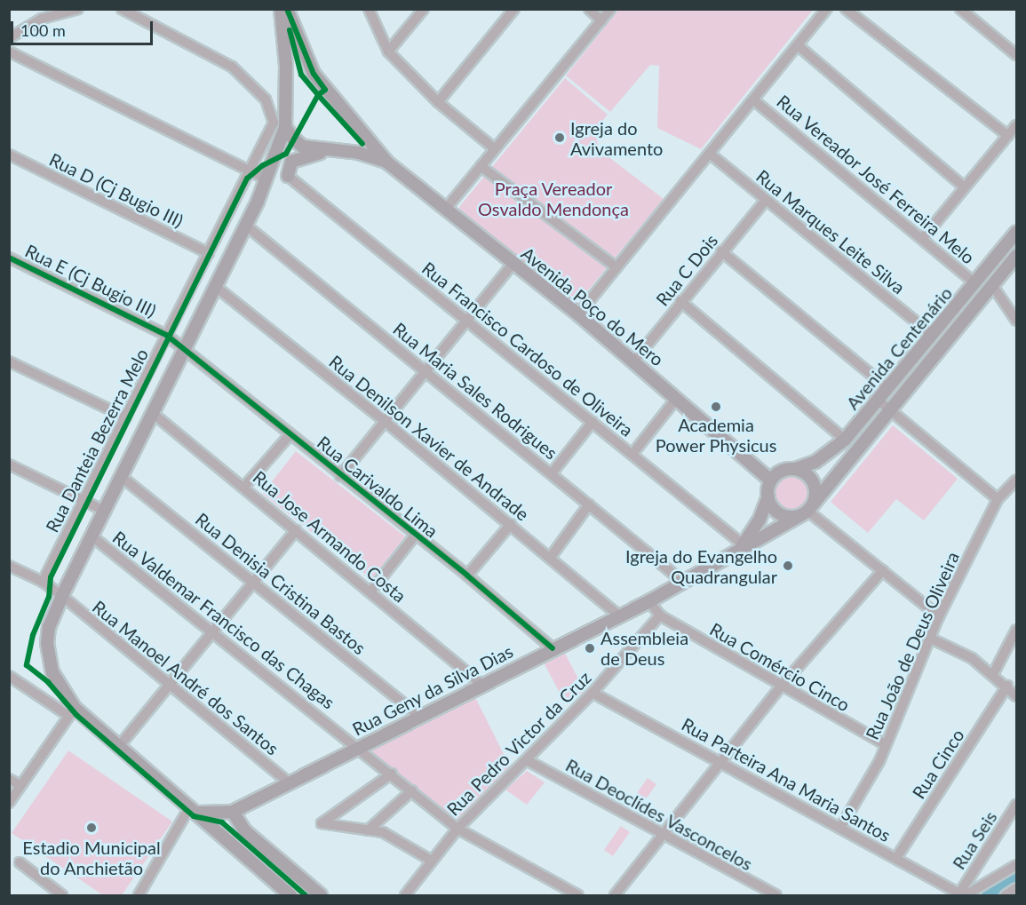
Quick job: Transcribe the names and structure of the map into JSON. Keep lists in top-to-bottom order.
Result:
{
  "streets": {
    "main road": ["Avenida Poço do Mero", "Avenida Centenário", "Rua Geny da Silva Dias"],
    "street": [
      "Rua Vereador José Ferreira Melo",
      "Rua D (Cj Bugio III)",
      "Rua Marques Leite Silva",
      "Rua C Dois",
      "Rua E (Cj Bugio III)",
      "Rua Francisco Cardoso de Oliveira",
      "Rua Maria Sales Rodrigues",
      "Rua Denilson Xavier de Andrade",
      "Rua Danteia Bezerra Melo",
      "Rua Carivaldo Lima",
      "Rua Jose Armando Costa",
      "Rua Denisia Cristina Bastos",
      "Rua Valdemar Francisco das Chagas",
      "Rua João de Deus Oliveira",
      "Rua Comércio Cinco",
      "Rua Manoel André dos Santos",
      "Rua Pedro Victor da Cruz",
      "Rua Cinco",
      "Rua Parteira Ana Maria Santos",
      "Rua Deoclídes Vasconcelos",
      "Rua Seis"
    ]
  },
  "crossings": [
    ["Rua Vereador José Ferreira Melo", "Avenida Centenário"],
    ["Rua D (Cj Bugio III)", "Rua Danteia Bezerra Melo"],
    ["Rua Marques Leite Silva", "Rua C Dois"],
    ["Rua Marques Leite Silva", "Avenida Centenário"],
    ["Rua C Dois", "Avenida Poço do Mero"],
    ["Rua E (Cj Bugio III)", "Rua Danteia Bezerra Melo"],
    ["Rua E (Cj Bugio III)", "Rua Carivaldo Lima"],
    ["Avenida Poço do Mero", "Avenida Centenário"],
    ["Avenida Poço do Mero", "Rua Geny da Silva Dias"],
    ["Avenida Centenário", "Rua Geny da Silva Dias"],
    ["Rua Francisco Cardoso de Oliveira", "Rua Geny da Silva Dias"],
    ["Rua Maria Sales Rodrigues", "Rua Geny da Silva Dias"],
    ["Rua Denilson Xavier de Andrade", "Rua Geny da Silva Dias"],
    ["Rua Danteia Bezerra Melo", "Rua Manoel André dos Santos"],
    ["Rua Carivaldo Lima", "Rua Geny da Silva Dias"],
    ["Rua Jose Armando Costa", "Rua Geny da Silva Dias"],
    ["Rua Denisia Cristina Bastos", "Rua Geny da Silva Dias"],
    ["Rua Valdemar Francisco das Chagas", "Rua Geny da Silva Dias"],
    ["Rua Valdemar Francisco das Chagas", "Rua Pedro Victor da Cruz"],
    ["Rua João de Deus Oliveira", "Rua Comércio Cinco"],
    ["Rua João de Deus Oliveira", "Rua Parteira Ana Maria Santos"],
    ["Rua Comércio Cinco", "Rua Pedro Victor da Cruz"],
    ["Rua Manoel André dos Santos", "Rua Geny da Silva Dias"],
    ["Rua Pedro Victor da Cruz", "Rua Parteira Ana Maria Santos"],
    ["Rua Pedro Victor da Cruz", "Rua Deoclídes Vasconcelos"],
    ["Rua Cinco", "Rua Parteira Ana Maria Santos"],
    ["Rua Parteira Ana Maria Santos", "Rua Seis"]
  ],
  "parks": ["Praça Vereador Osvaldo Mendonça"],
  "places": [
    "Igreja do Avivamento",
    "Academia Power Physicus",
    "Igreja do Evangelho Quadrangular",
    "Assembleia de Deus",
    "Estadio Municipal do Anchietão"
  ],
  "scale_bar": "100 m"
}
